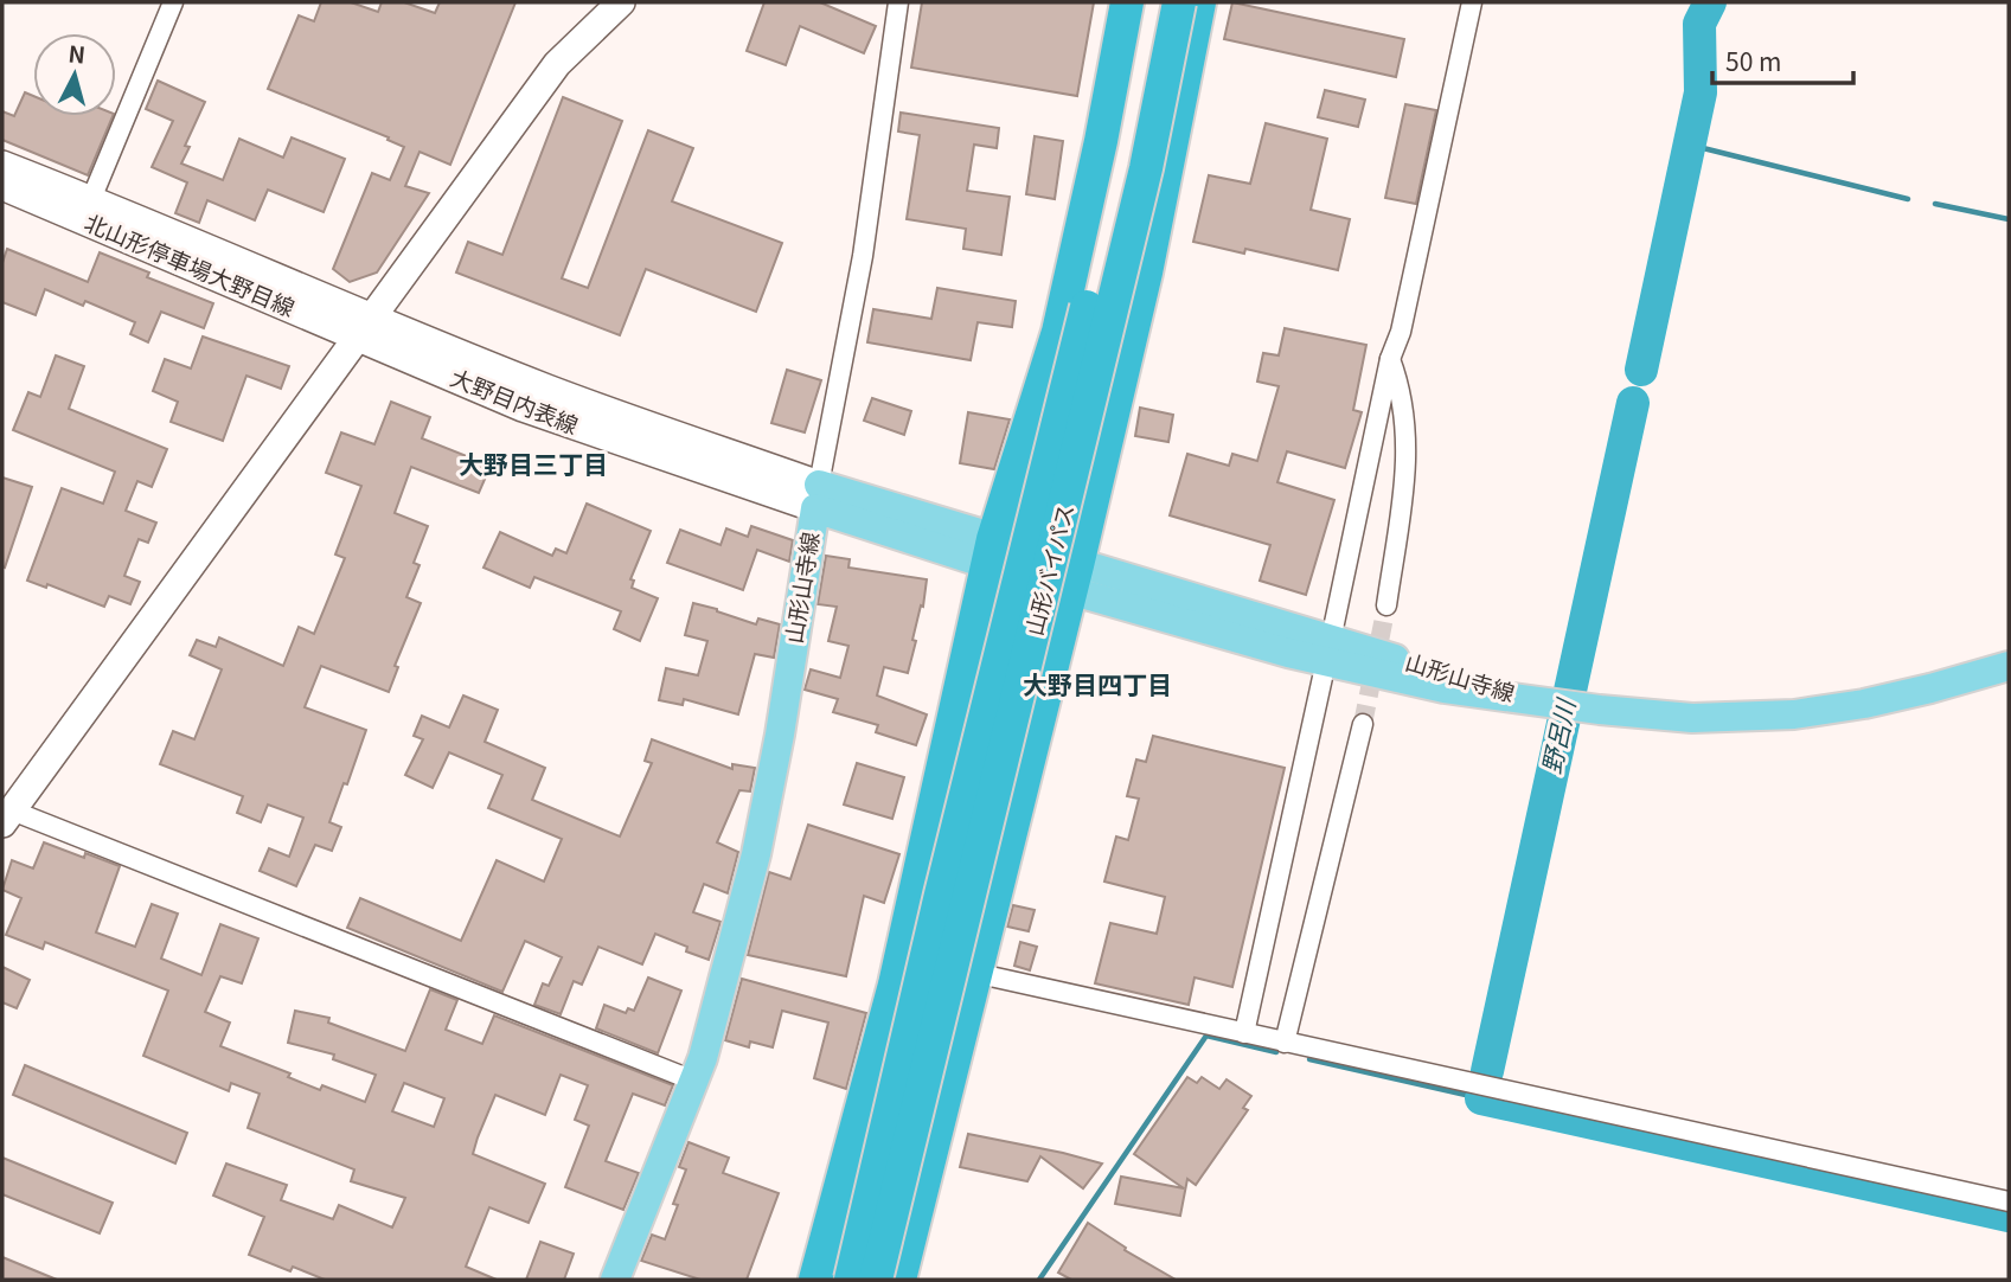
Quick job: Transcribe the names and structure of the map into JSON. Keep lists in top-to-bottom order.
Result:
{
  "streets": {
    "highway": ["山形バイパス"],
    "main road": ["北山形停車場大野目線", "大野目内表線", "山形山寺線"]
  },
  "crossings": [
    ["北山形停車場大野目線", "大野目内表線"],
    ["大野目内表線", "山形山寺線"]
  ],
  "districts": ["大野目三丁目", "大野目四丁目"],
  "water": ["野呂川"],
  "scale_bar": "50 m",
  "north": "top"
}
